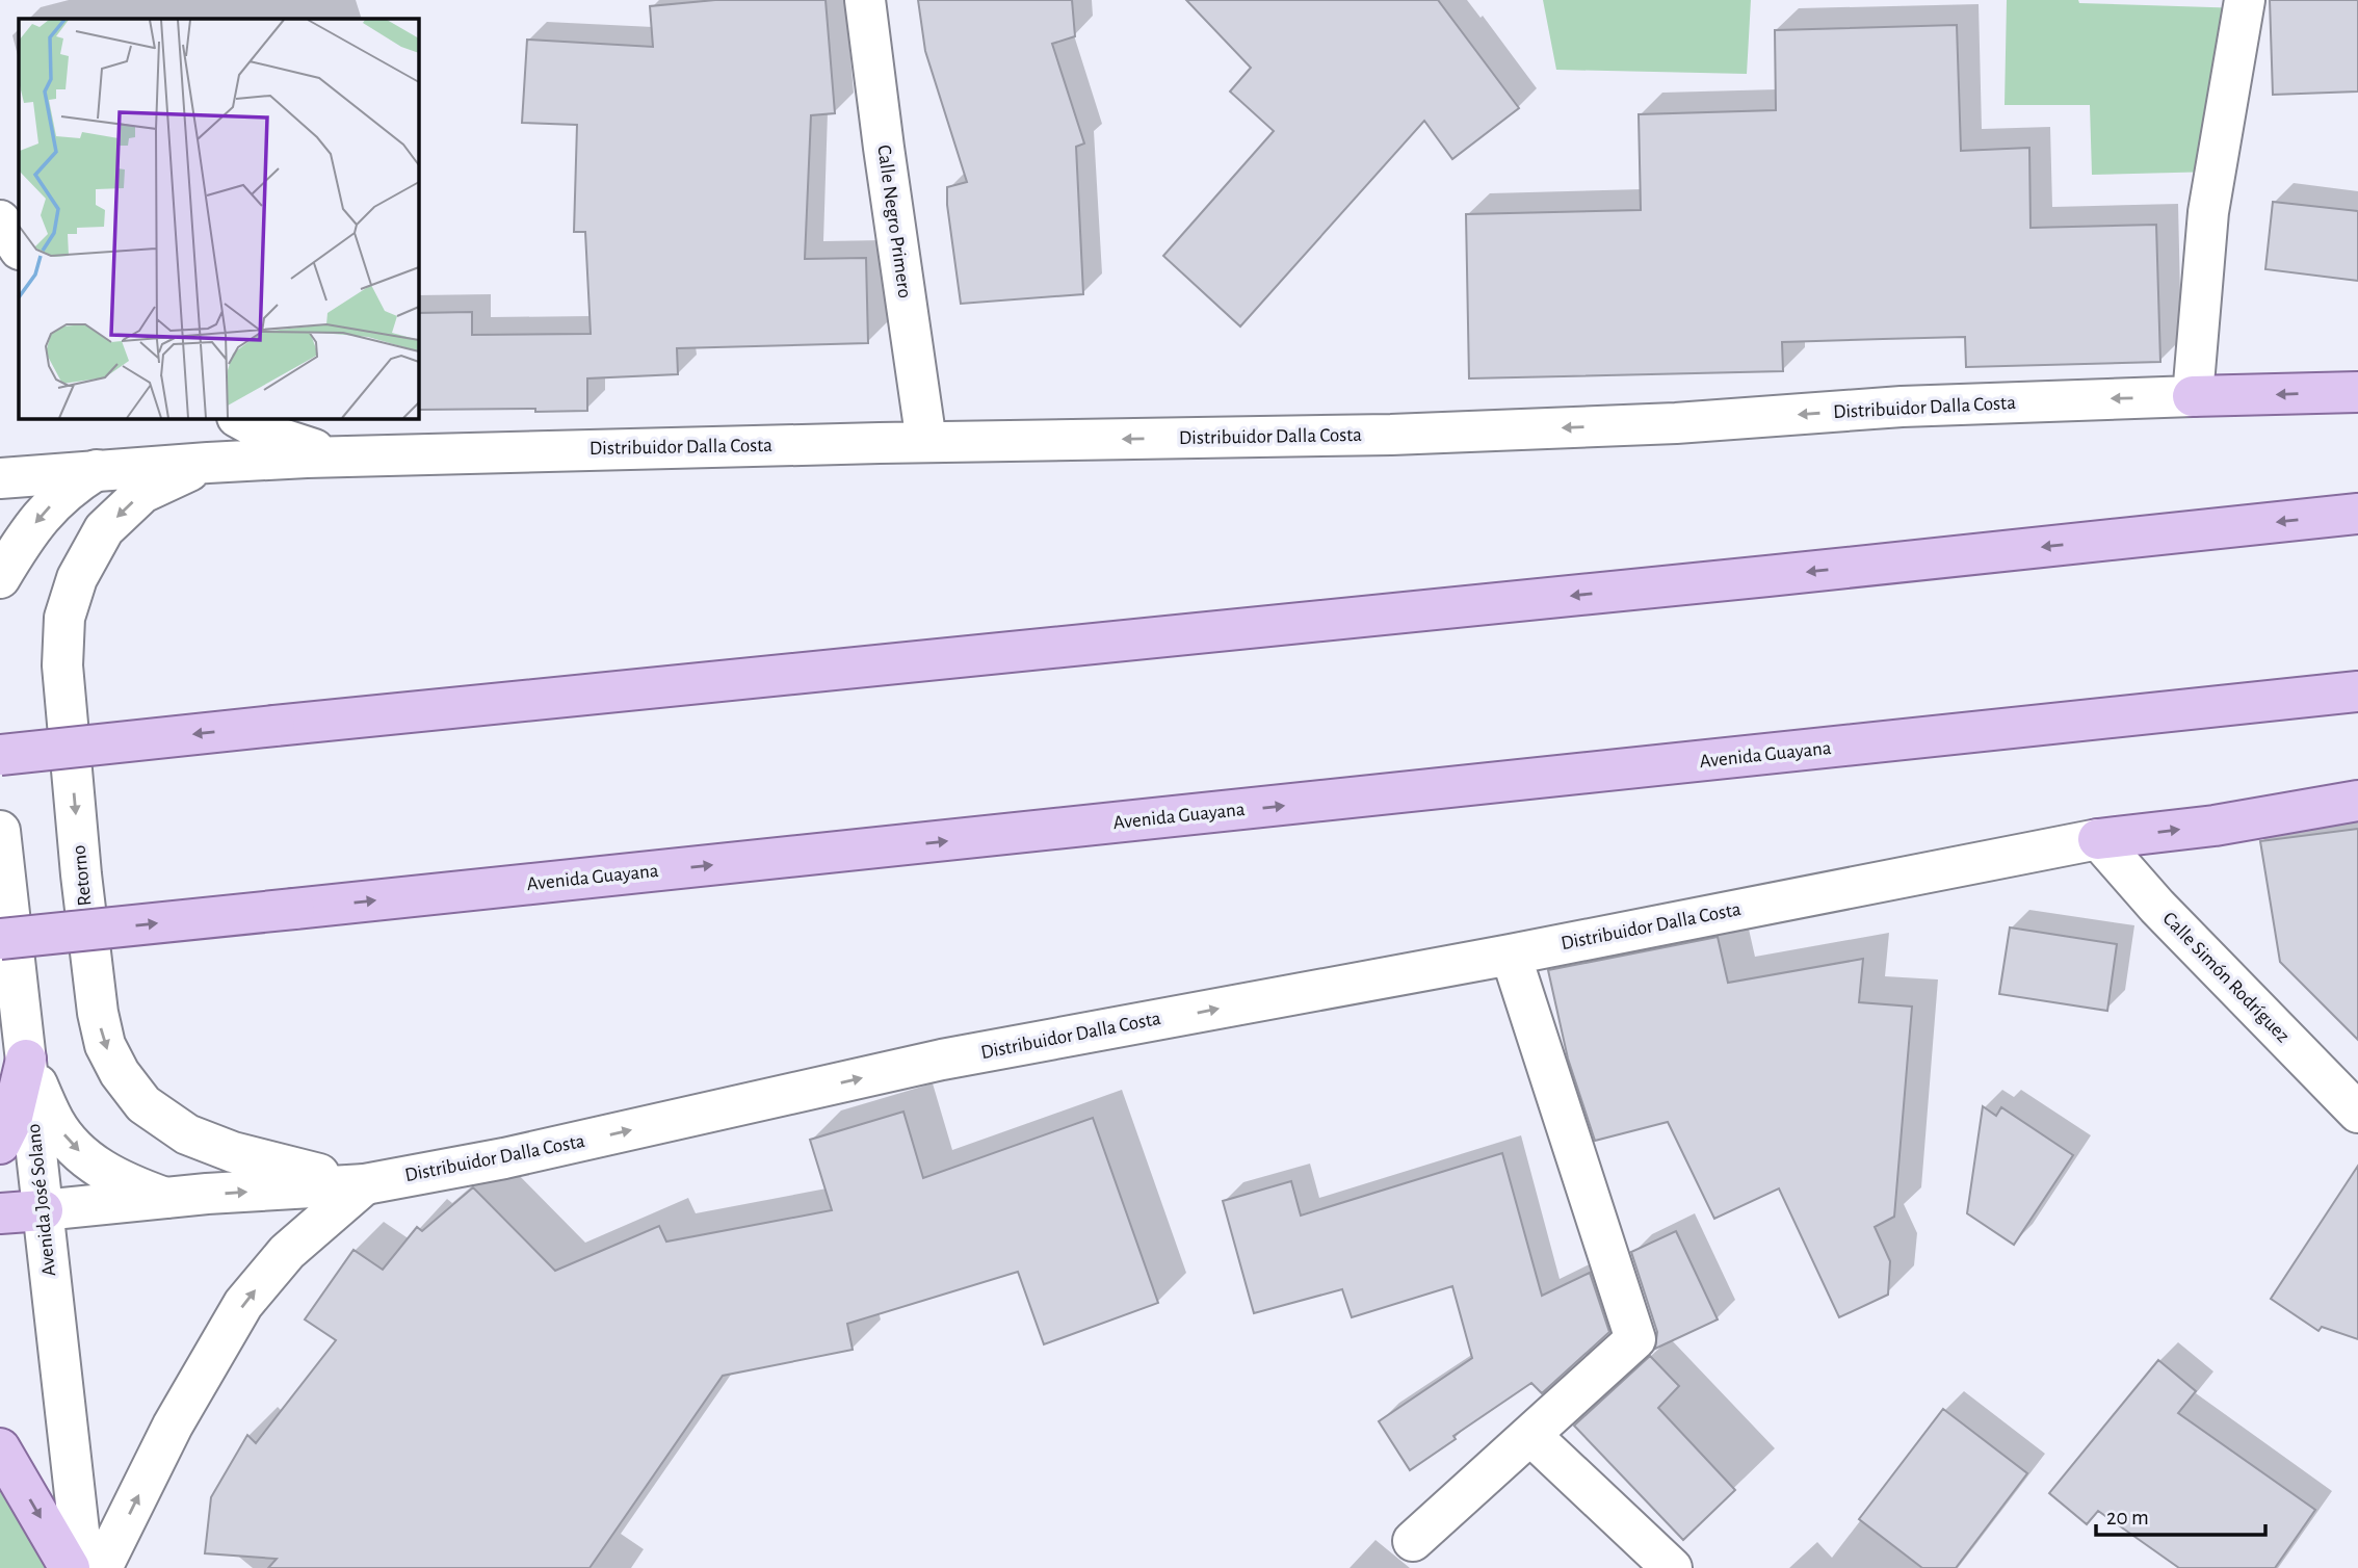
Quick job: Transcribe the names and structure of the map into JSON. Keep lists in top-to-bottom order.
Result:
{
  "streets": {
    "main road": ["Avenida Guayana"],
    "street": [
      "Calle Negro Primero",
      "Distribuidor Dalla Costa",
      "Retorno",
      "Calle Simón Rodríguez",
      "Avenida José Solano"
    ]
  },
  "crossings": [
    ["Calle Negro Primero", "Distribuidor Dalla Costa"],
    ["Distribuidor Dalla Costa", "Retorno"],
    ["Distribuidor Dalla Costa", "Calle Simón Rodríguez"],
    ["Distribuidor Dalla Costa", "Avenida José Solano"]
  ],
  "scale_bar": "20 m"
}
